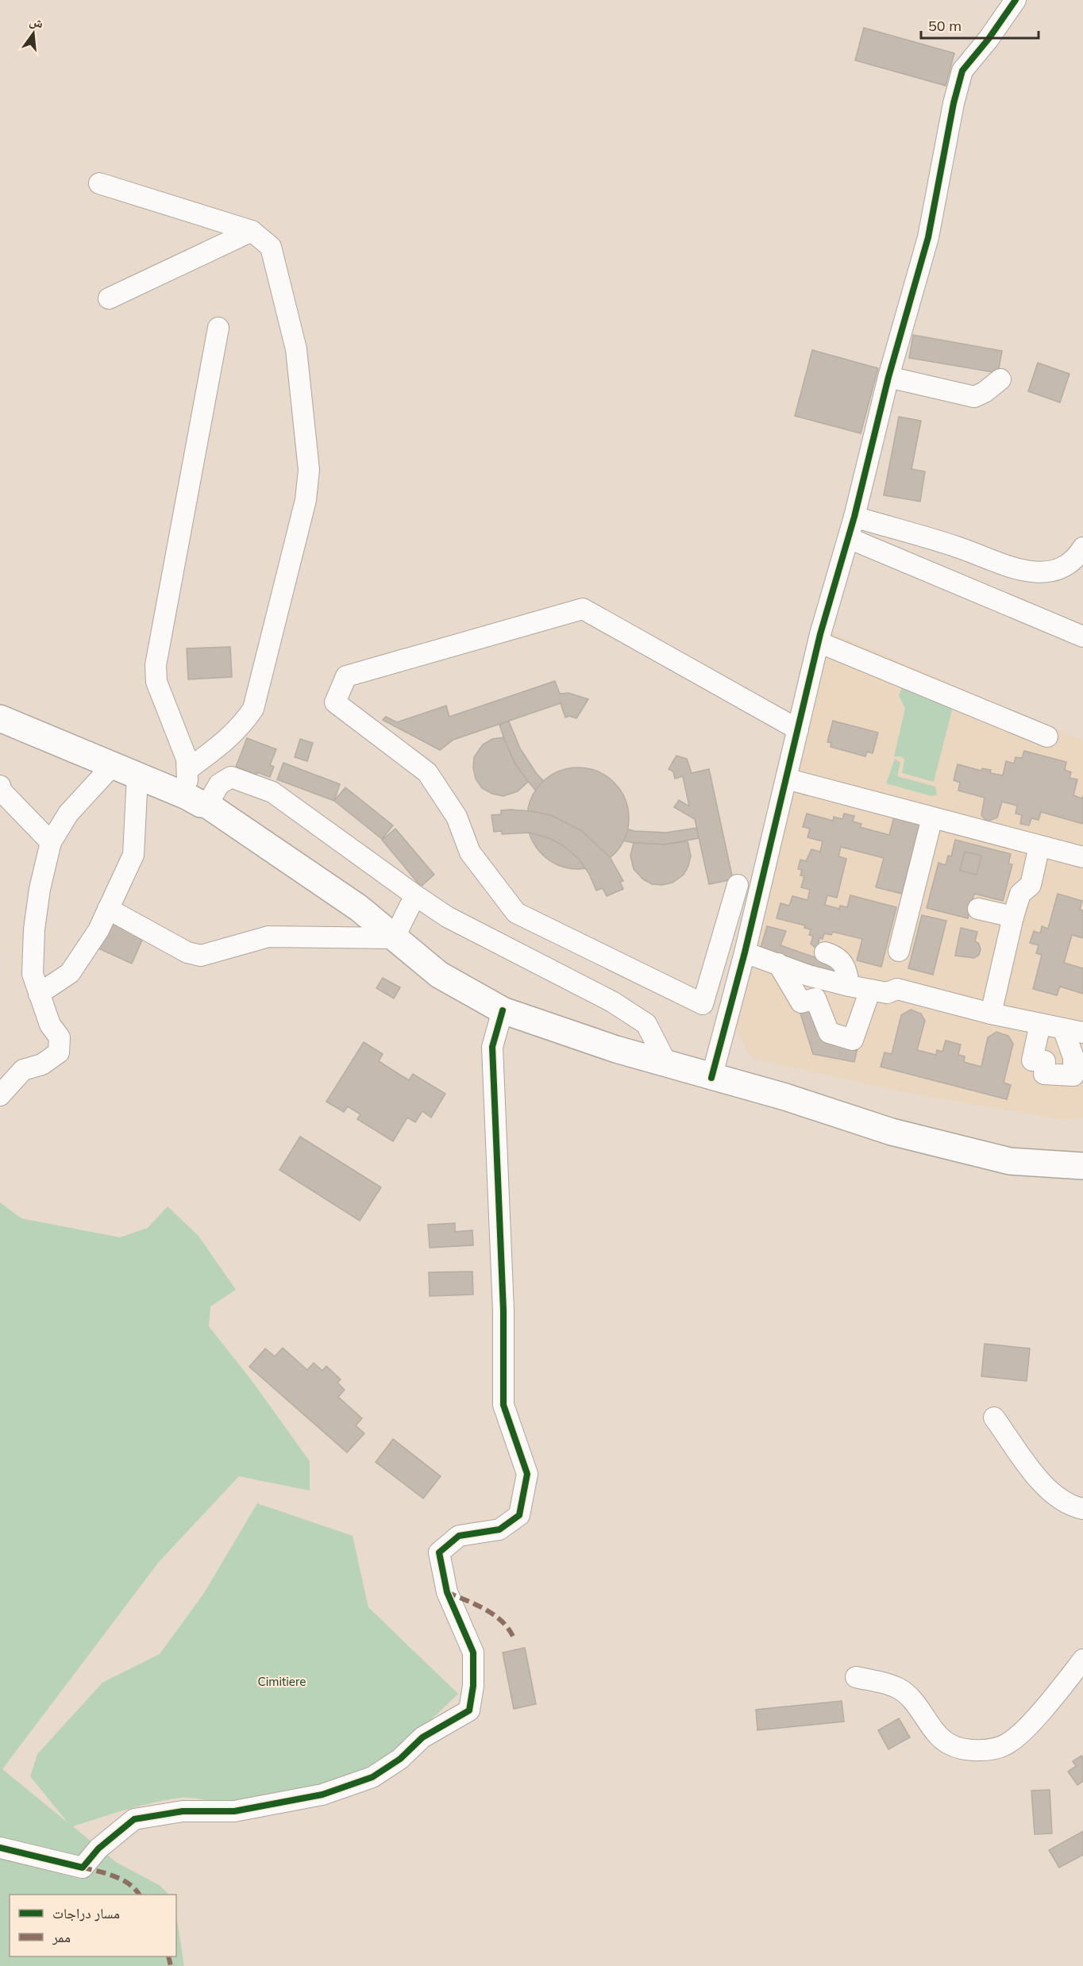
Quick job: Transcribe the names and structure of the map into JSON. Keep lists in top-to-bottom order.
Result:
{
  "parks": ["Cimitiere"],
  "legend": ["مسار دراجات", "ممر"],
  "scale_bar": "50 m",
  "north": "top"
}
